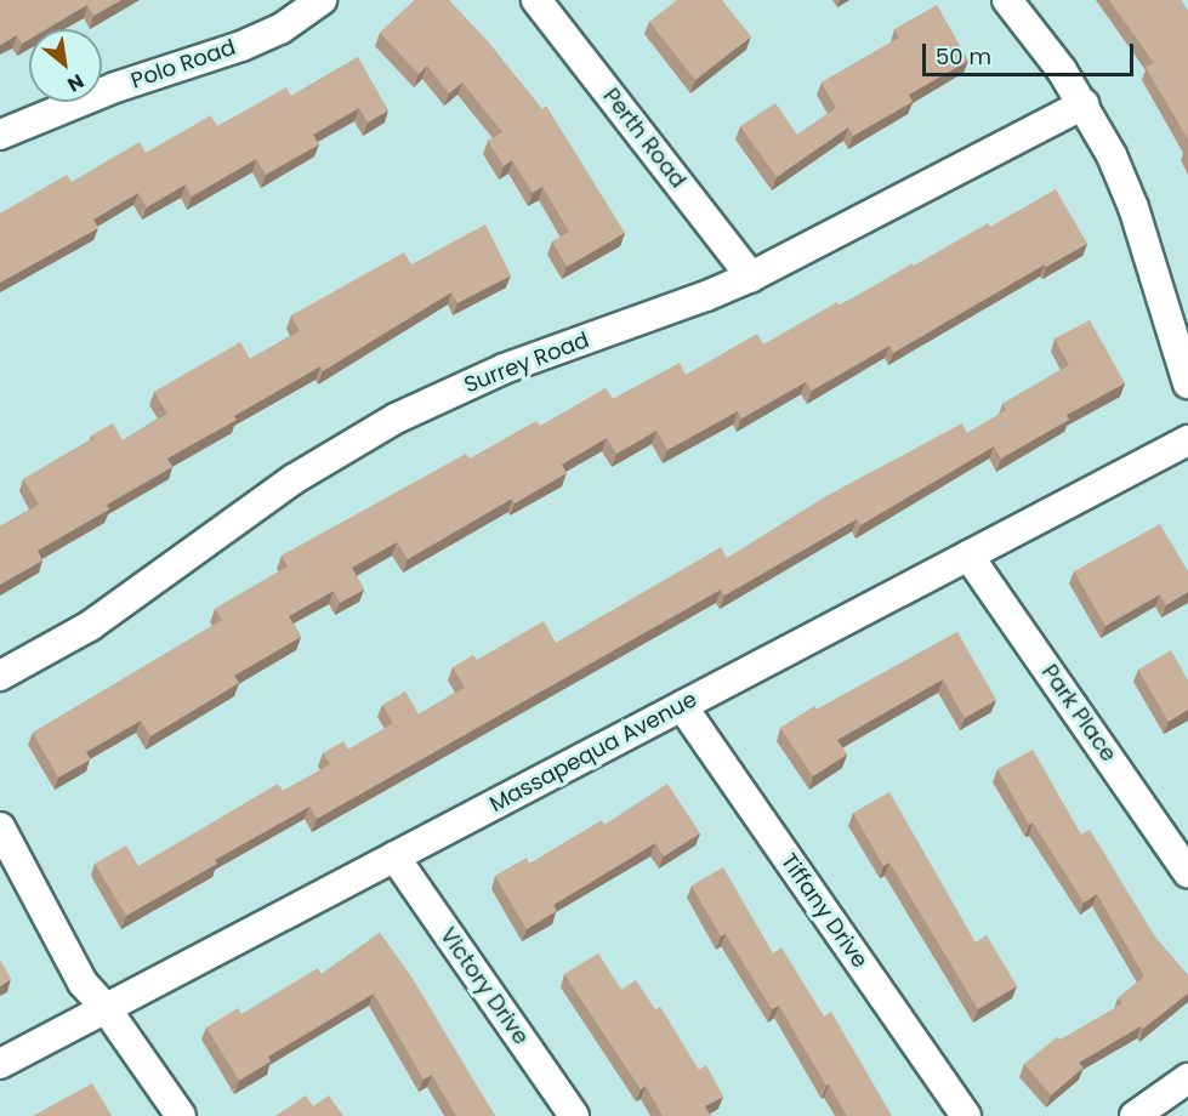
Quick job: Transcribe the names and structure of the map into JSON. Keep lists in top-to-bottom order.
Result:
{
  "streets": {
    "street": [
      "Polo Road",
      "Perth Road",
      "Surrey Road",
      "Park Place",
      "Massapequa Avenue",
      "Tiffany Drive",
      "Victory Drive"
    ]
  },
  "crossings": [
    ["Perth Road", "Surrey Road"],
    ["Park Place", "Massapequa Avenue"],
    ["Massapequa Avenue", "Tiffany Drive"],
    ["Massapequa Avenue", "Victory Drive"]
  ],
  "scale_bar": "50 m",
  "north": "bottom right"
}
